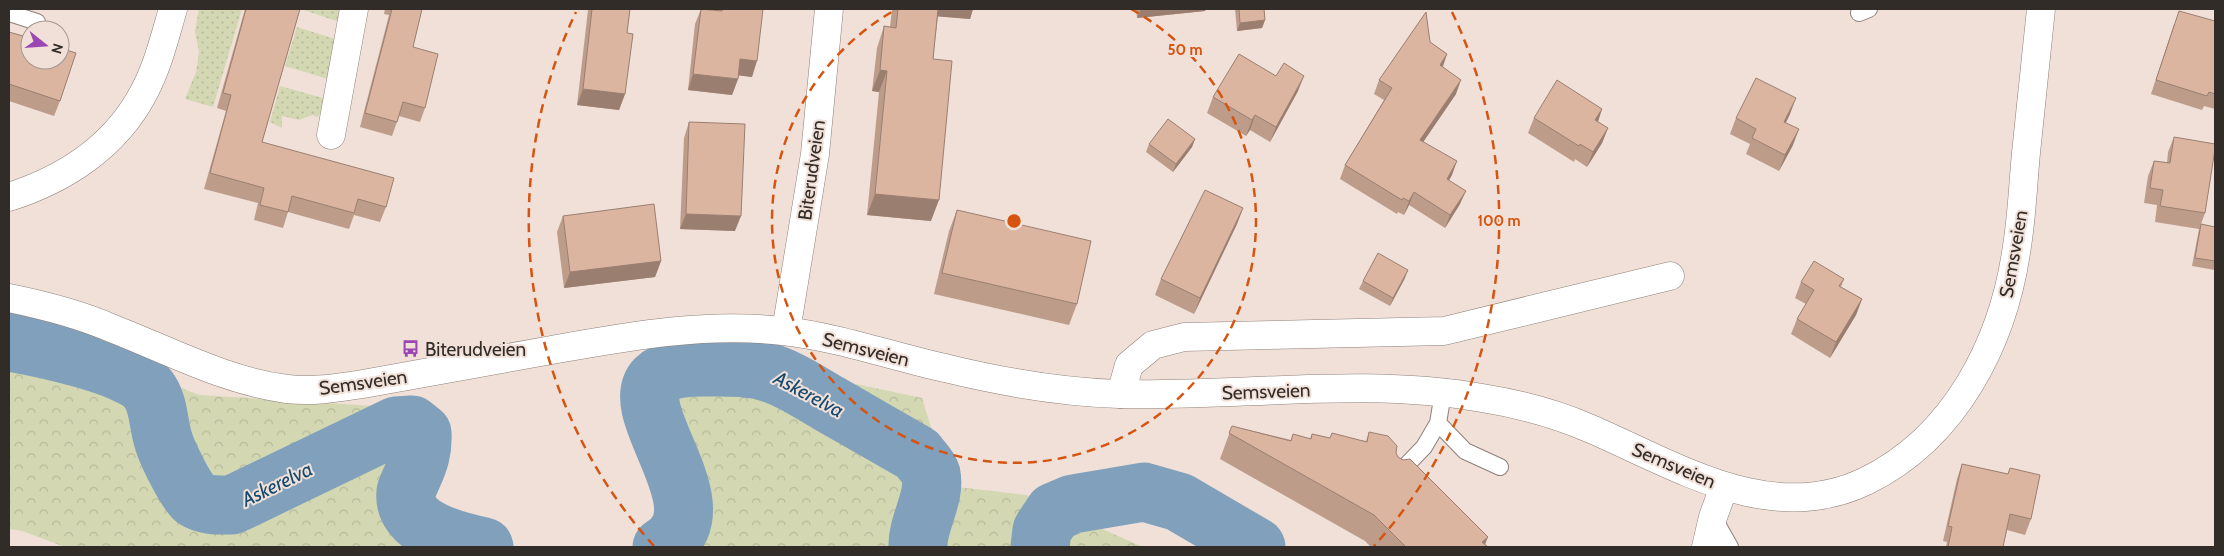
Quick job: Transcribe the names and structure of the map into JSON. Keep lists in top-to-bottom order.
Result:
{
  "streets": {
    "main road": ["Biterudveien", "Semsveien"]
  },
  "crossings": [
    ["Biterudveien", "Semsveien"]
  ],
  "water": ["Askerelva"],
  "places": {
    "bus stop": ["Biterudveien"]
  },
  "north": "right",
  "rings": ["50 m", "100 m"]
}
